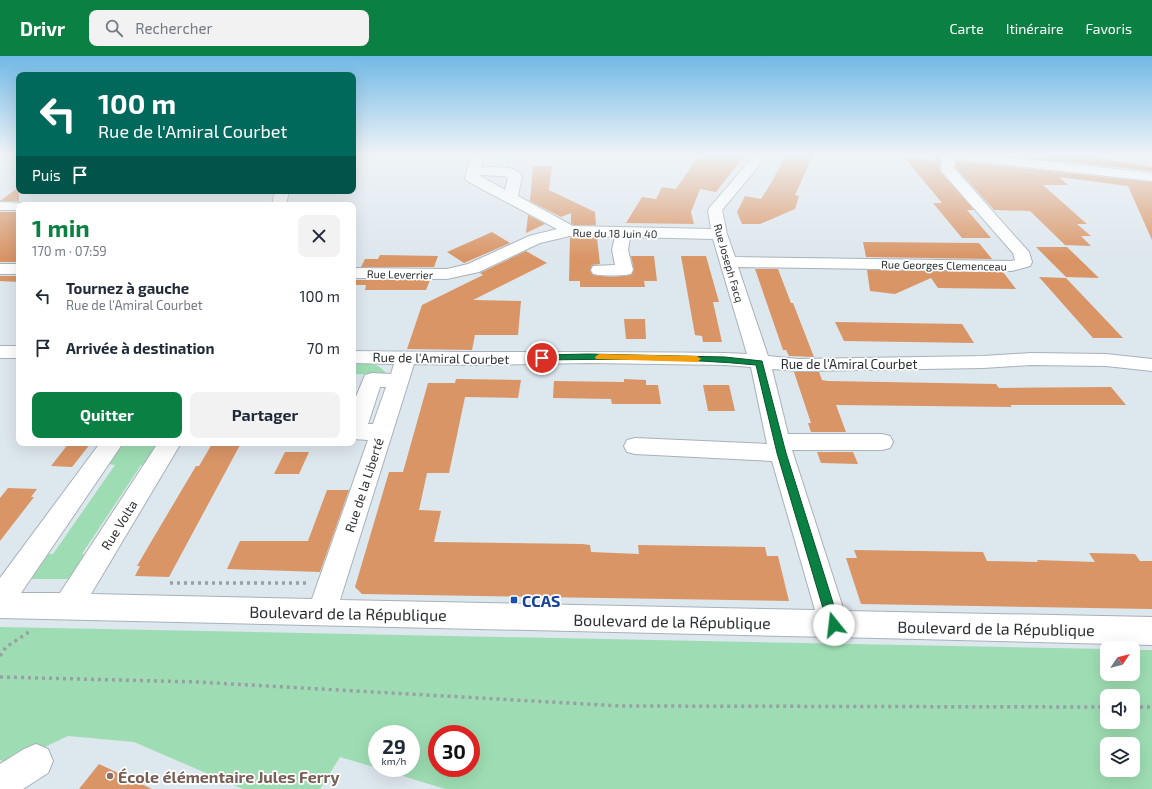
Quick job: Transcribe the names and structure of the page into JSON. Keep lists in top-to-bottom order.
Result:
{
  "streets": {
    "street": [
      "Rue du 18 Juin 40",
      "Rue Joseph Facq",
      "Rue Georges Clemenceau",
      "Rue Leverrier",
      "Rue de l'Amiral Courbet",
      "Rue de la Liberté",
      "Rue Volta",
      "Boulevard de la République"
    ]
  },
  "crossings": [
    ["Rue du 18 Juin 40", "Rue Joseph Facq"],
    ["Rue du 18 Juin 40", "Rue Leverrier"],
    ["Rue Joseph Facq", "Rue Georges Clemenceau"],
    ["Rue Joseph Facq", "Rue de l'Amiral Courbet"],
    ["Rue Joseph Facq", "Boulevard de la République"],
    ["Rue de l'Amiral Courbet", "Rue de la Liberté"],
    ["Rue de la Liberté", "Boulevard de la République"],
    ["Rue Volta", "Boulevard de la République"]
  ],
  "places": {
    "transit": ["CCAS"],
    "other": ["École élémentaire Jules Ferry"]
  },
  "north": "top right",
  "page": {
    "header": "Drivr",
    "search": "Rechercher",
    "nav": ["Carte", "Itinéraire", "Favoris"],
    "turn": ["100 m", "Rue de l'Amiral Courbet"],
    "then": "Puis",
    "heading": ["1 min", "170 m · 07:59"],
    "list": [
      {
        "name": "Tournez à gauche",
        "note": "Rue de l'Amiral Courbet",
        "value": "100 m"
      },
      {
        "name": "Arrivée à destination",
        "value": "70 m"
      }
    ],
    "buttons": ["Quitter", "Partager"],
    "speed": "29 km/h",
    "limit": "30"
  }
}
